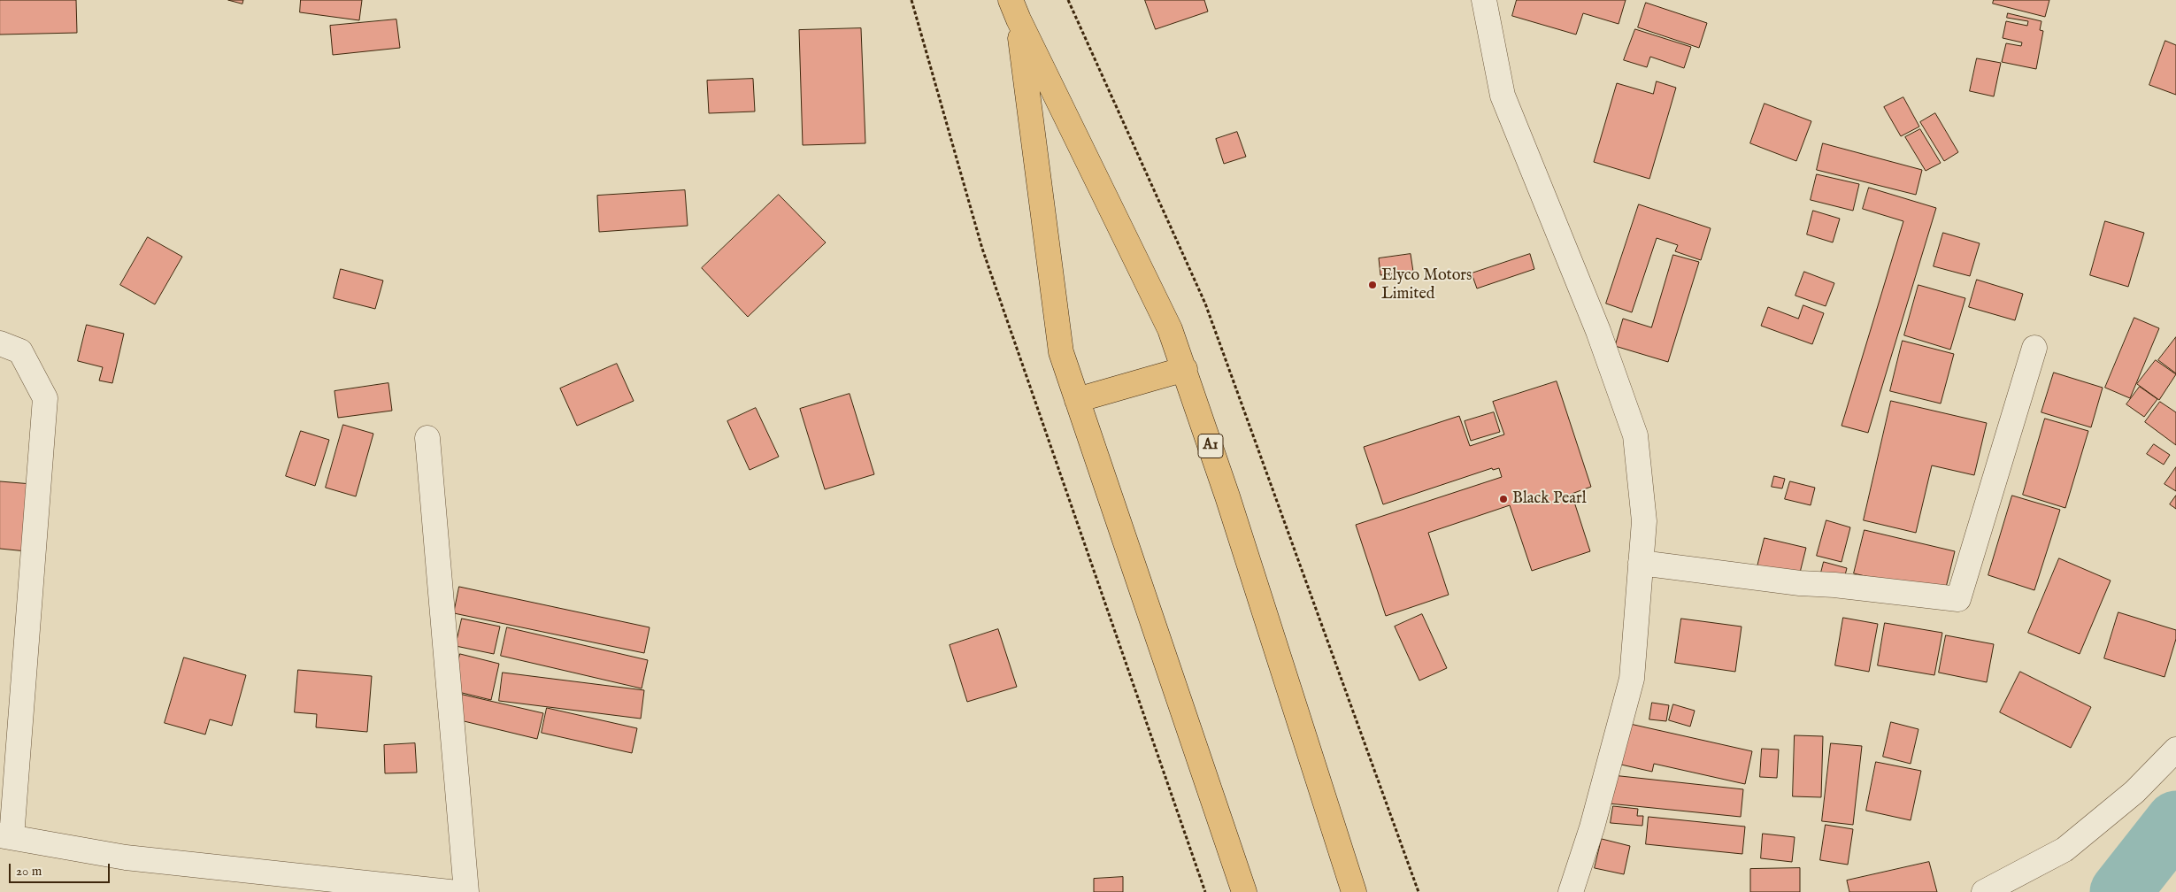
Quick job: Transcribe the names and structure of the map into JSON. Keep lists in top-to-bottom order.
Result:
{
  "streets": {
    "highway": ["A1"]
  },
  "places": ["Elyco Motors Limited", "Black Pearl"],
  "scale_bar": "20 m"
}
